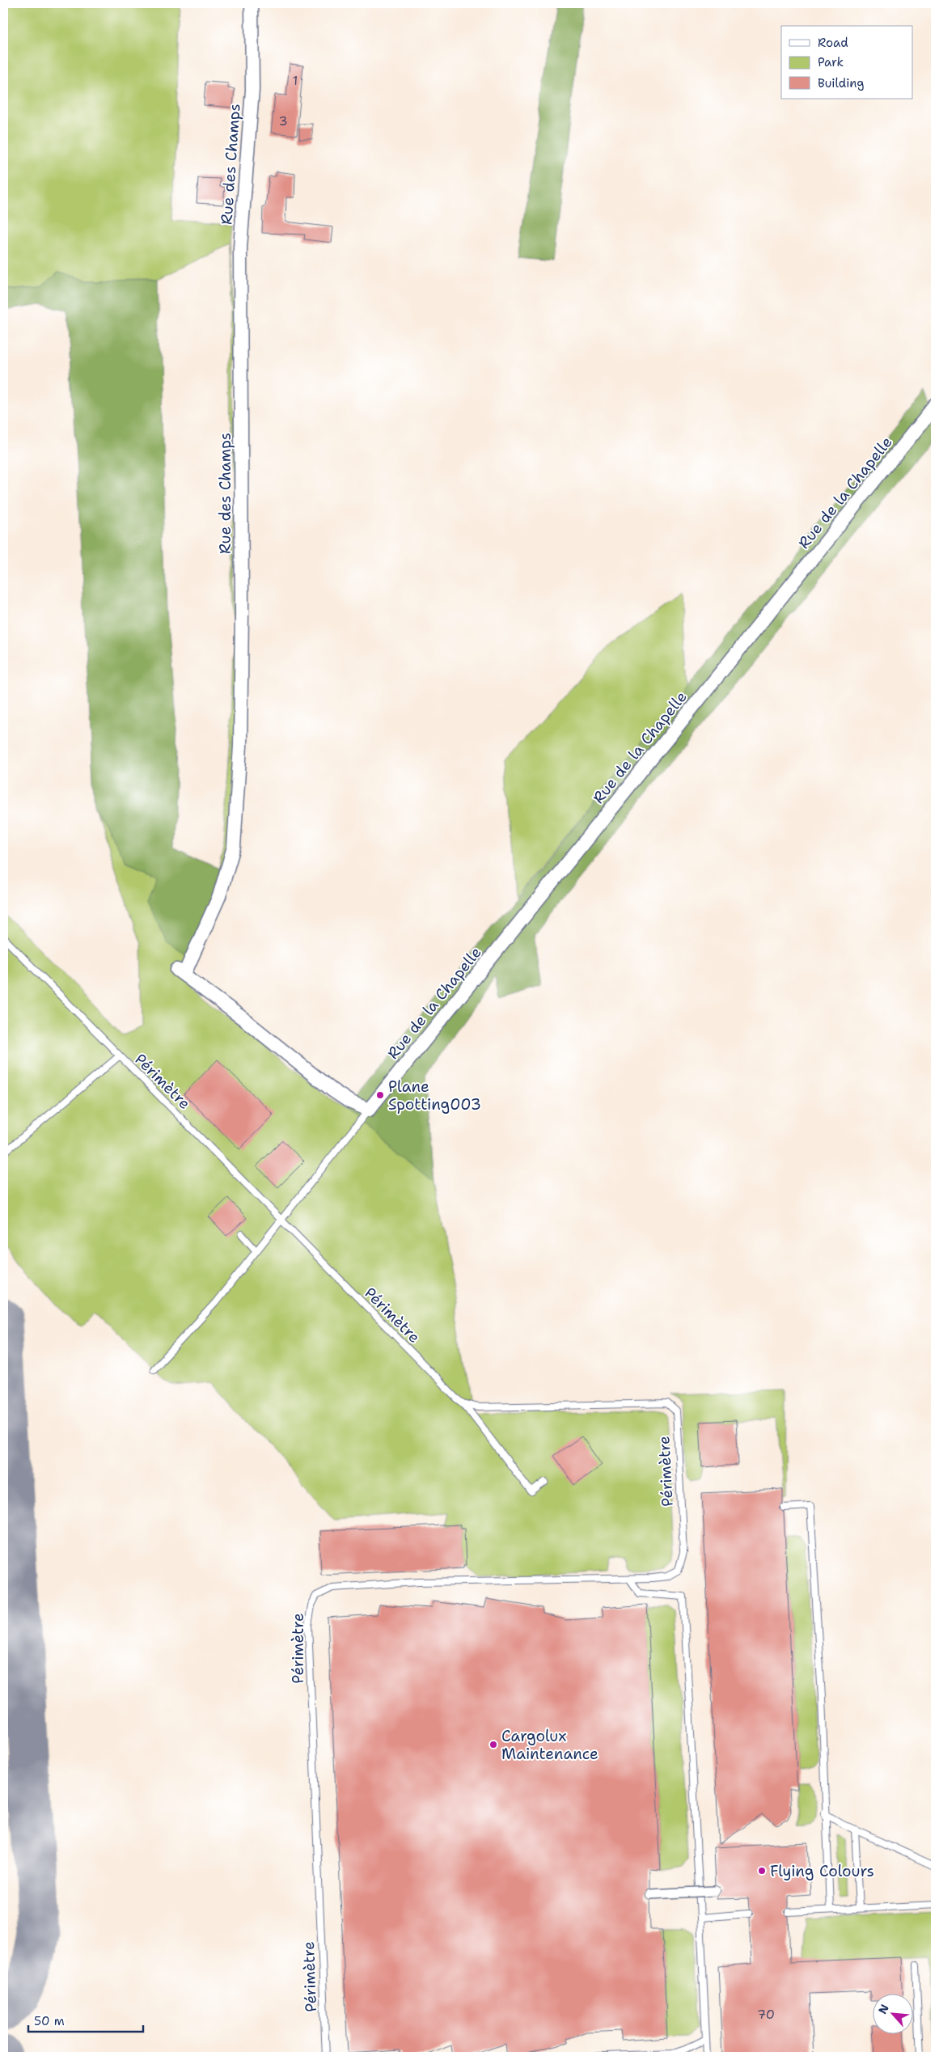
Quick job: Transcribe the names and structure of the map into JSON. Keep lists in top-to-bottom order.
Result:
{
  "streets": {
    "street": ["Rue des Champs", "Rue de la Chapelle"],
    "lane": ["Périmètre"]
  },
  "crossings": [
    ["Rue des Champs", "Rue de la Chapelle"]
  ],
  "places": ["Plane Spotting003", "Cargolux Maintenance", "Flying Colours"],
  "house_numbers": ["1", "3", "70"],
  "legend": ["Road", "Park", "Building"],
  "scale_bar": "50 m",
  "north": "top left"
}
